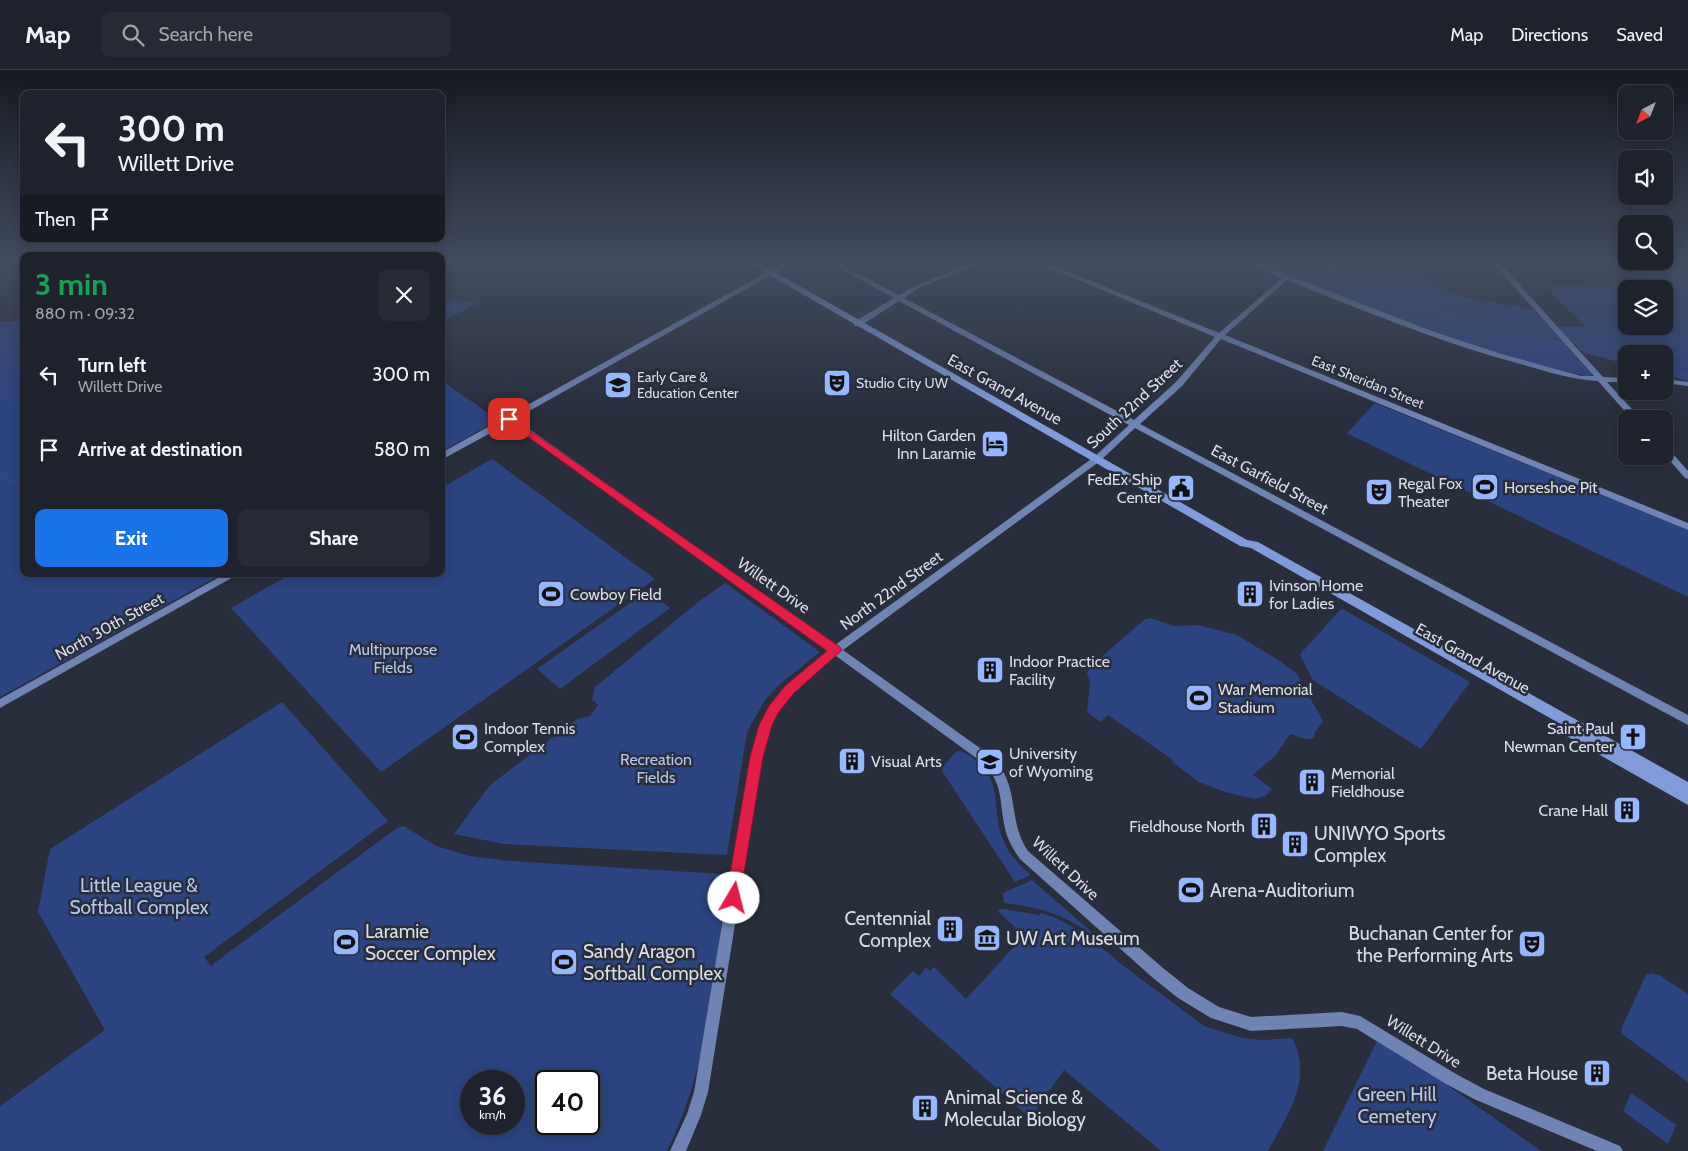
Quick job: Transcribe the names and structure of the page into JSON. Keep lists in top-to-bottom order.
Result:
{
  "streets": {
    "main road": ["East Grand Avenue"],
    "street": [
      "East Sheridan Street",
      "South 22nd Street",
      "East Garfield Street",
      "Willett Drive",
      "North 22nd Street",
      "North 30th Street"
    ]
  },
  "crossings": [
    ["East Sheridan Street", "South 22nd Street"],
    ["East Grand Avenue", "South 22nd Street"],
    ["South 22nd Street", "East Garfield Street"],
    ["South 22nd Street", "North 22nd Street"],
    ["Willett Drive", "North 22nd Street"]
  ],
  "parks": [
    "Multipurpose Fields",
    "Recreation Fields",
    "Little League & Softball Complex",
    "Green Hill Cemetery"
  ],
  "places": {
    "theatre": ["Studio City UW", "Regal Fox Theater", "Buchanan Center for the Performing Arts"],
    "school or university": ["Early Care & Education Center", "University of Wyoming"],
    "hotel": ["Hilton Garden Inn Laramie"],
    "sports": [
      "Horseshoe Pit",
      "Cowboy Field",
      "War Memorial Stadium",
      "Indoor Tennis Complex",
      "Arena-Auditorium",
      "Laramie Soccer Complex",
      "Sandy Aragon Softball Complex"
    ],
    "public building": ["FedEx Ship Center"],
    "building": [
      "Ivinson Home for Ladies",
      "Indoor Practice Facility",
      "Visual Arts",
      "Memorial Fieldhouse",
      "Crane Hall",
      "Fieldhouse North",
      "UNIWYO Sports Complex",
      "Centennial Complex",
      "Beta House",
      "Animal Science & Molecular Biology"
    ],
    "church": ["Saint Paul Newman Center"],
    "museum": ["UW Art Museum"]
  },
  "north": "bottom left",
  "page": {
    "header": "Map",
    "search": "Search here",
    "nav": ["Map", "Directions", "Saved"],
    "map_buttons": ["+", "−"],
    "turn": ["300 m", "Willett Drive"],
    "then": "Then",
    "heading": ["3 min", "880 m · 09:32"],
    "list": [
      {
        "name": "Turn left",
        "note": "Willett Drive",
        "value": "300 m"
      },
      {
        "name": "Arrive at destination",
        "value": "580 m"
      }
    ],
    "buttons": ["Exit", "Share"],
    "speed": "36 km/h",
    "limit": "40"
  }
}
